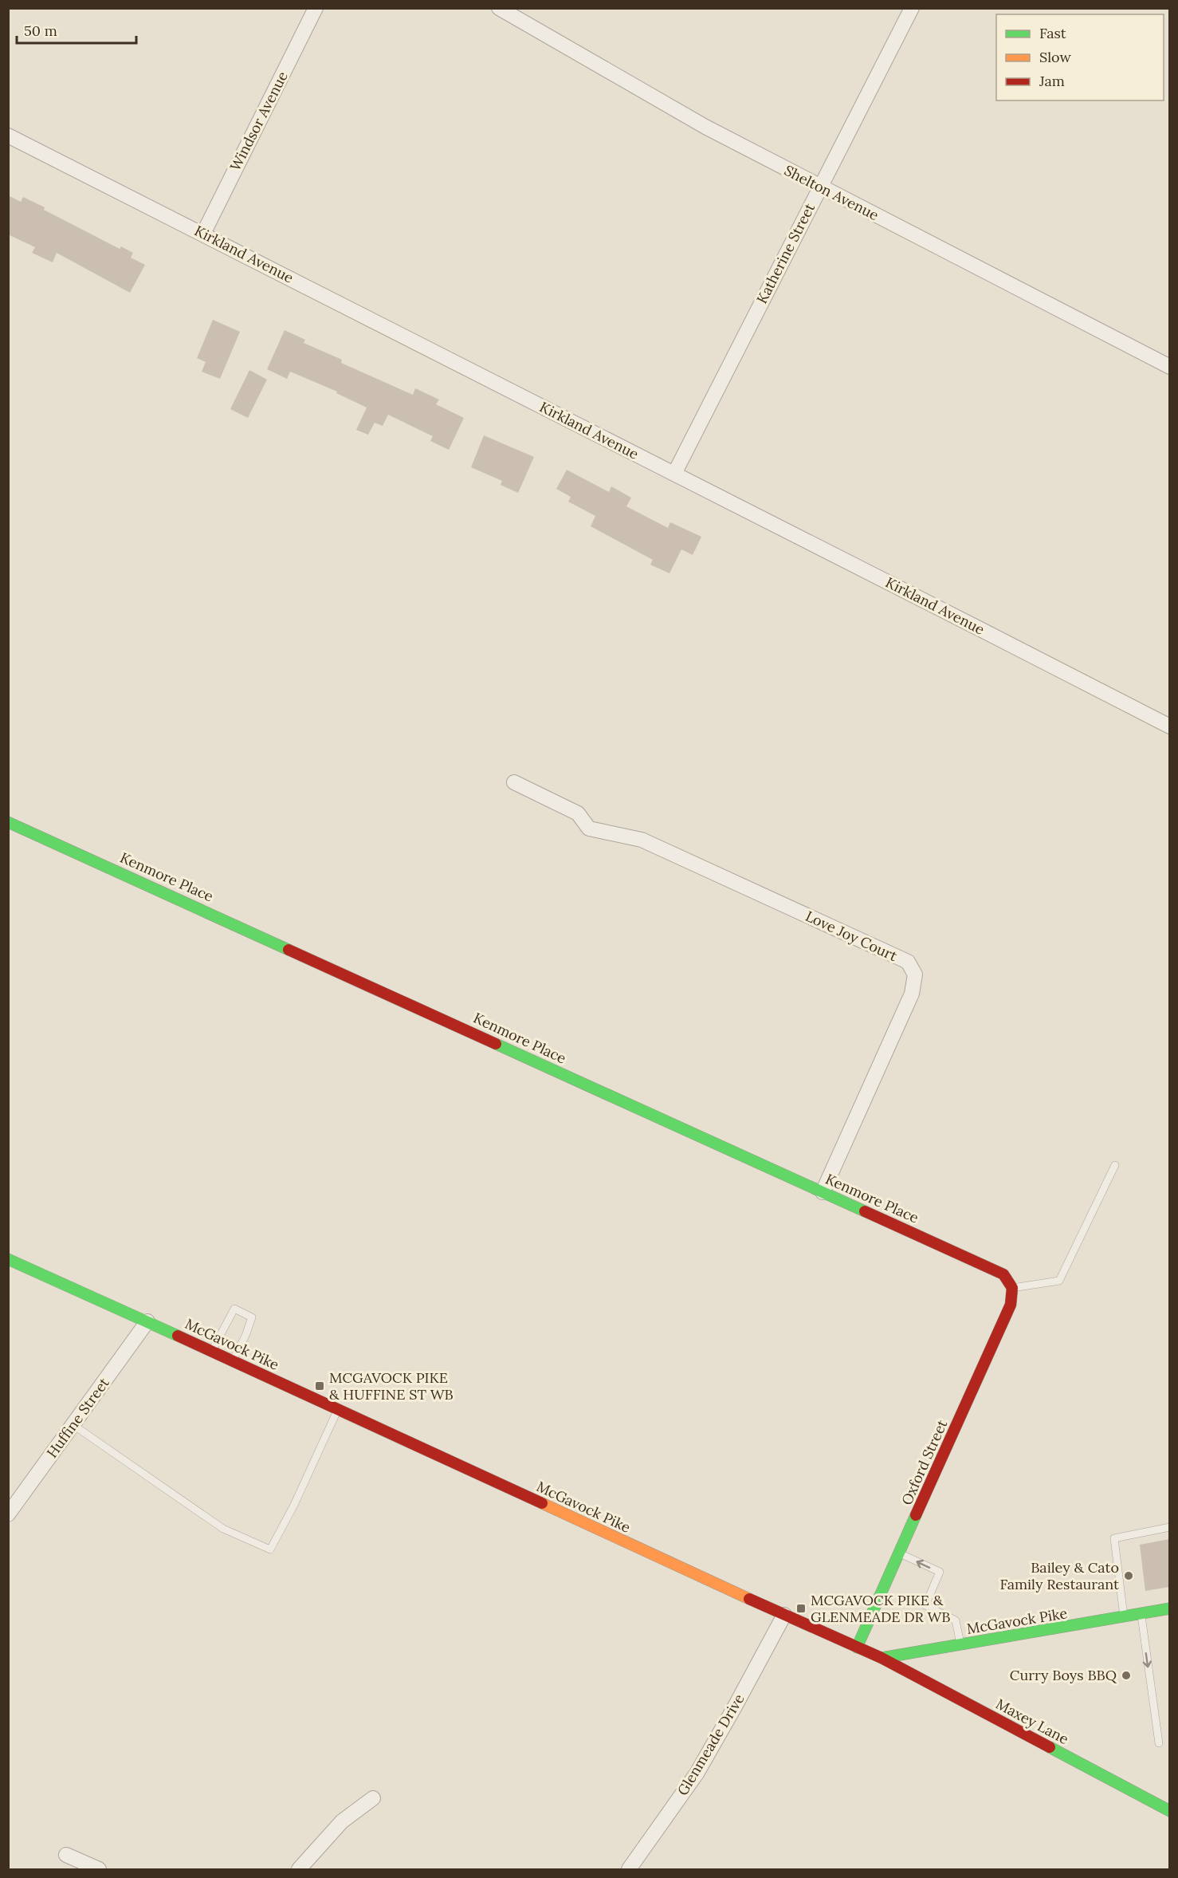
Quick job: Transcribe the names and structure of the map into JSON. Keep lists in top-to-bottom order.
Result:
{
  "streets": {
    "street": [
      "Windsor Avenue",
      "Shelton Avenue",
      "Katherine Street",
      "Kirkland Avenue",
      "Kenmore Place",
      "Love Joy Court",
      "McGavock Pike",
      "Huffine Street",
      "Oxford Street",
      "Maxey Lane",
      "Glenmeade Drive"
    ]
  },
  "crossings": [
    ["Windsor Avenue", "Kirkland Avenue"],
    ["Shelton Avenue", "Katherine Street"],
    ["Katherine Street", "Kirkland Avenue"],
    ["Kenmore Place", "Love Joy Court"],
    ["Kenmore Place", "Oxford Street"],
    ["McGavock Pike", "Huffine Street"],
    ["McGavock Pike", "Oxford Street"],
    ["McGavock Pike", "Maxey Lane"],
    ["McGavock Pike", "Glenmeade Drive"]
  ],
  "places": {
    "transit": ["MCGAVOCK PIKE & HUFFINE ST WB", "MCGAVOCK PIKE & GLENMEADE DR WB"],
    "other": ["Bailey & Cato Family Restaurant", "Curry Boys BBQ"]
  },
  "legend": ["Fast", "Slow", "Jam"],
  "scale_bar": "50 m"
}
